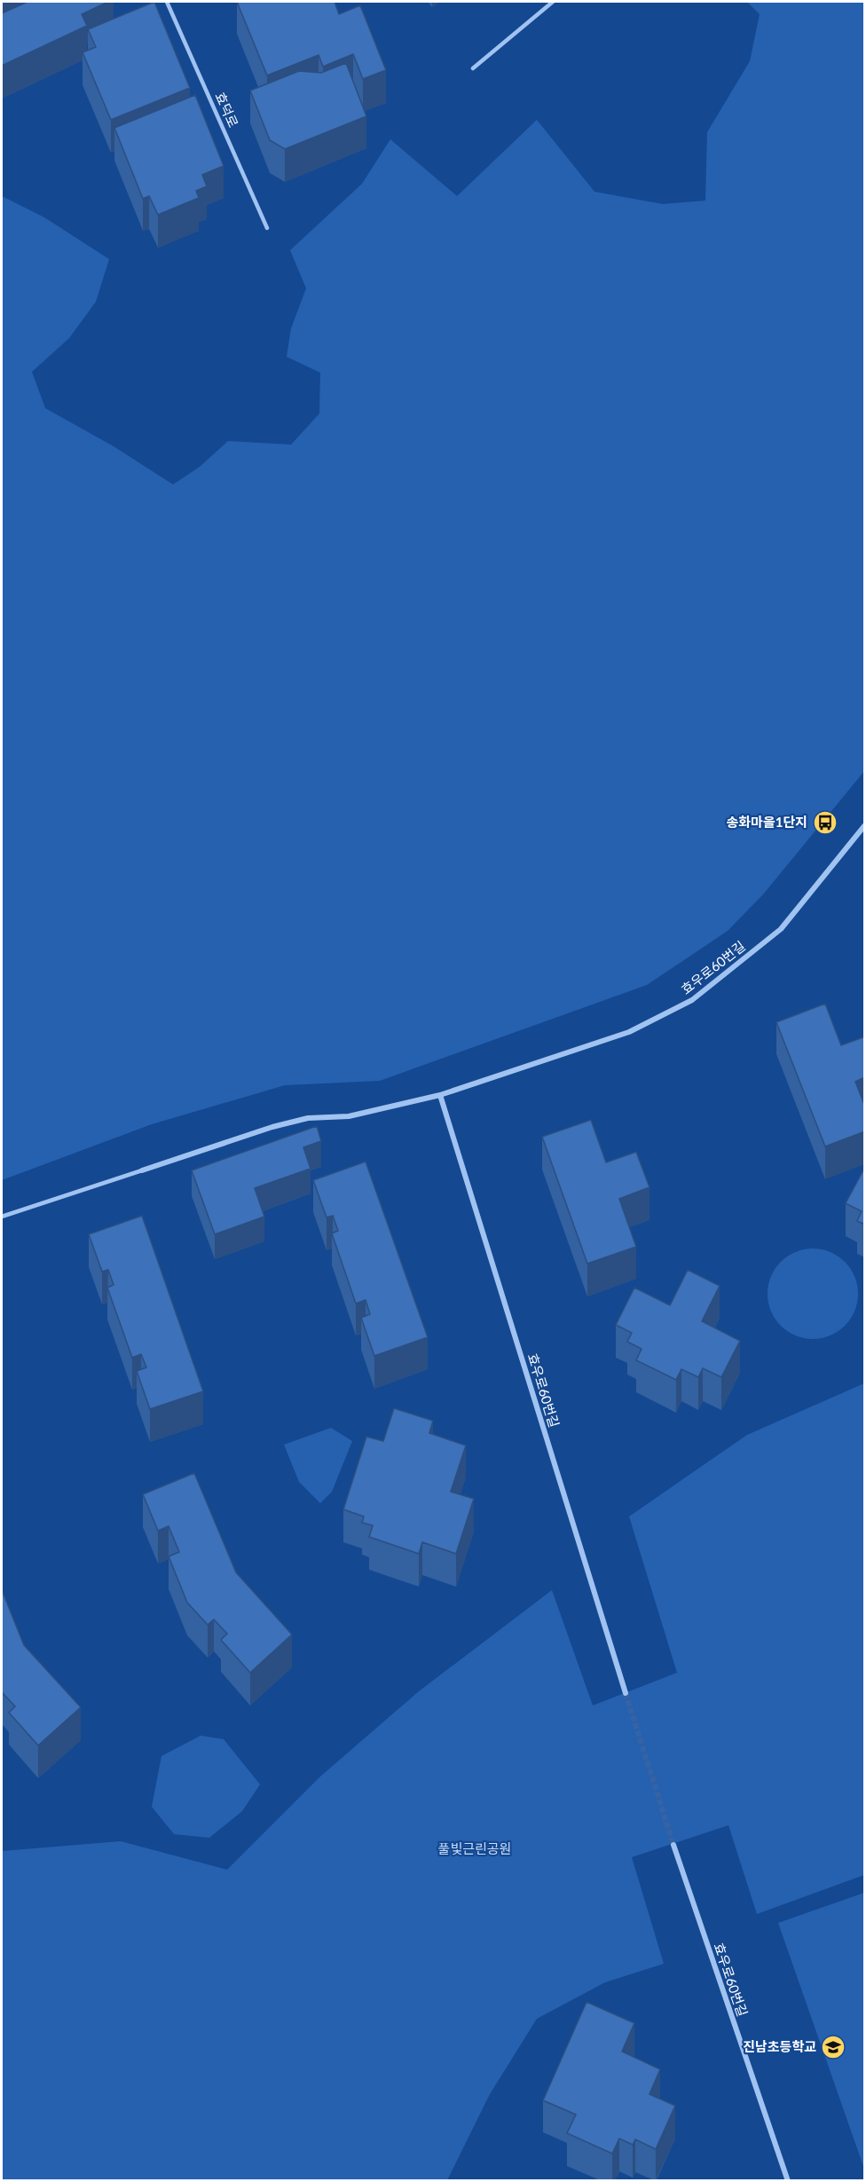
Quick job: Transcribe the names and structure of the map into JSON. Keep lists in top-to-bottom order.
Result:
{
  "streets": {
    "street": ["효우로60번길"],
    "lane": ["효덕로"]
  },
  "parks": ["풀빛근린공원"],
  "places": {
    "bus stop": ["송화마을1단지"],
    "school or university": ["진남초등학교"]
  }
}
